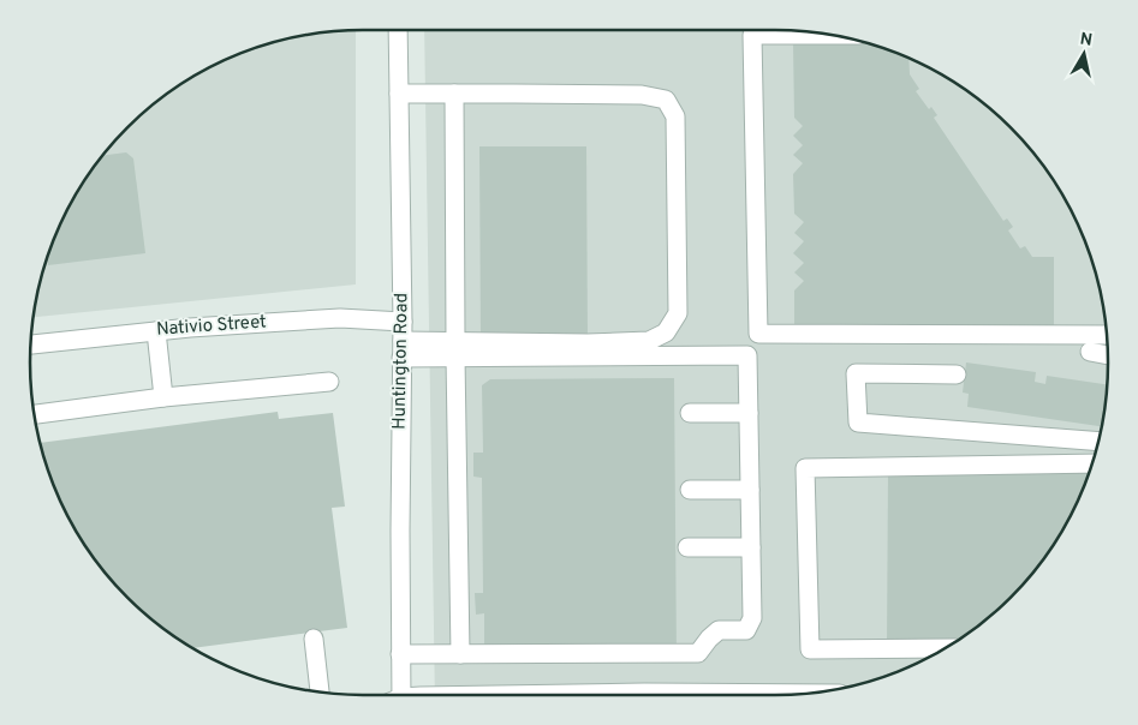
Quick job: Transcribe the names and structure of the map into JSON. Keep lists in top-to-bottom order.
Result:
{
  "streets": {
    "street": ["Nativio Street", "Huntington Road"]
  },
  "crossings": [
    ["Nativio Street", "Huntington Road"]
  ],
  "north": "top"
}
